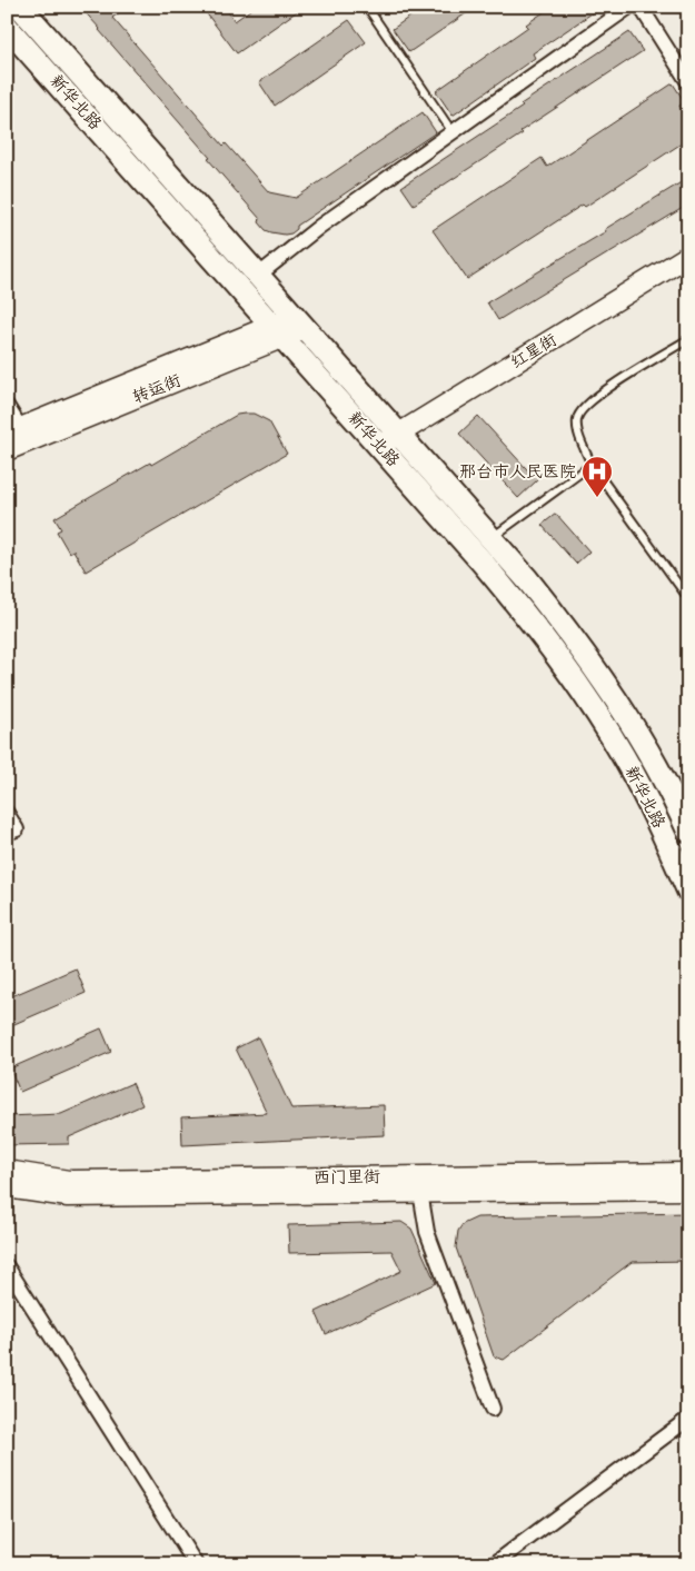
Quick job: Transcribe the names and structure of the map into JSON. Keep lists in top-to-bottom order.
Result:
{
  "streets": {
    "main road": ["新华北路"],
    "street": ["红星街", "转运街", "西门里街"]
  },
  "crossings": [
    ["新华北路", "红星街"],
    ["新华北路", "转运街"]
  ],
  "places": {
    "hospital": ["邢台市人民医院"]
  }
}
